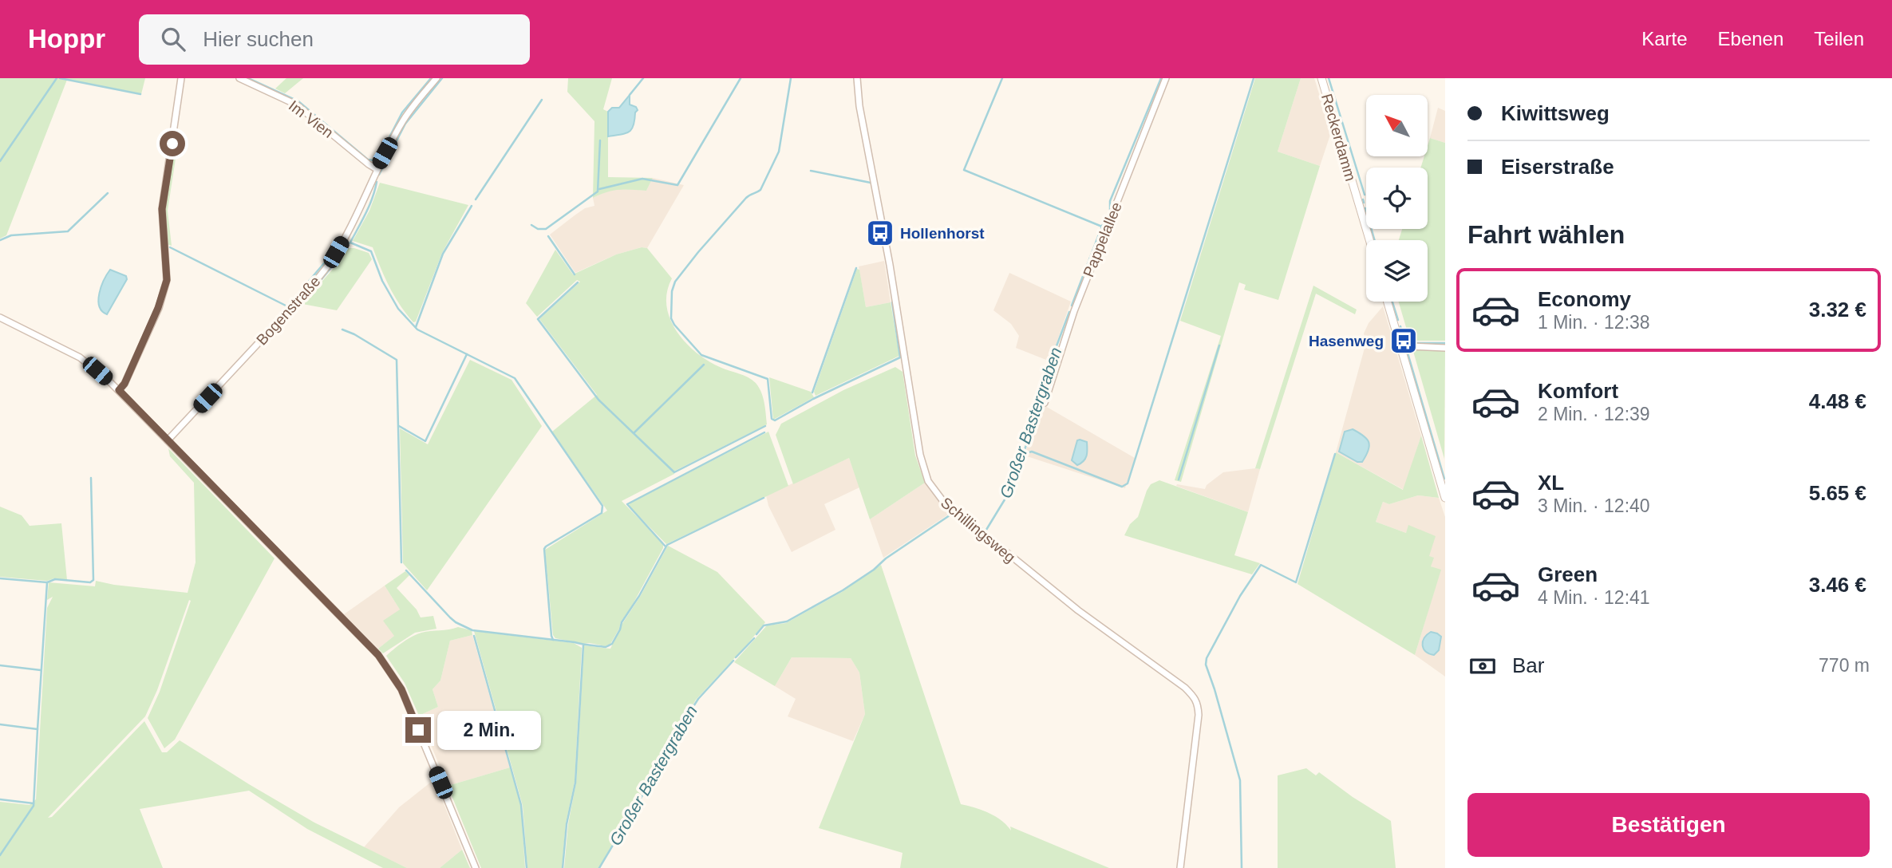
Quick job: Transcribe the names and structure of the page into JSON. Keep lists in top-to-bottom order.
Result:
{
  "streets": {
    "street": [
      "Im Vien",
      "Reckerdamm",
      "Pappelallee",
      "Bogenstraße",
      "Schillingsweg"
    ]
  },
  "crossings": [
    ["Im Vien", "Bogenstraße"]
  ],
  "water": ["Großer Bastergraben"],
  "places": {
    "bus stop": ["Hollenhorst", "Hasenweg"]
  },
  "north": "top left",
  "page": {
    "header": "Hoppr",
    "search": "Hier suchen",
    "nav": ["Karte", "Ebenen", "Teilen"],
    "banner": ["Kiwittsweg", "Eiserstraße"],
    "heading": "Fahrt wählen",
    "list": [
      {
        "name": "Economy",
        "note": "1 Min. · 12:38",
        "value": "3.32 €"
      },
      {
        "name": "Komfort",
        "note": "2 Min. · 12:39",
        "value": "4.48 €"
      },
      {
        "name": "XL",
        "note": "3 Min. · 12:40",
        "value": "5.65 €"
      },
      {
        "name": "Green",
        "note": "4 Min. · 12:41",
        "value": "3.46 €"
      }
    ],
    "pay": ["Bar", "770 m"],
    "bubble": "2 Min.",
    "buttons": "Bestätigen"
  }
}
